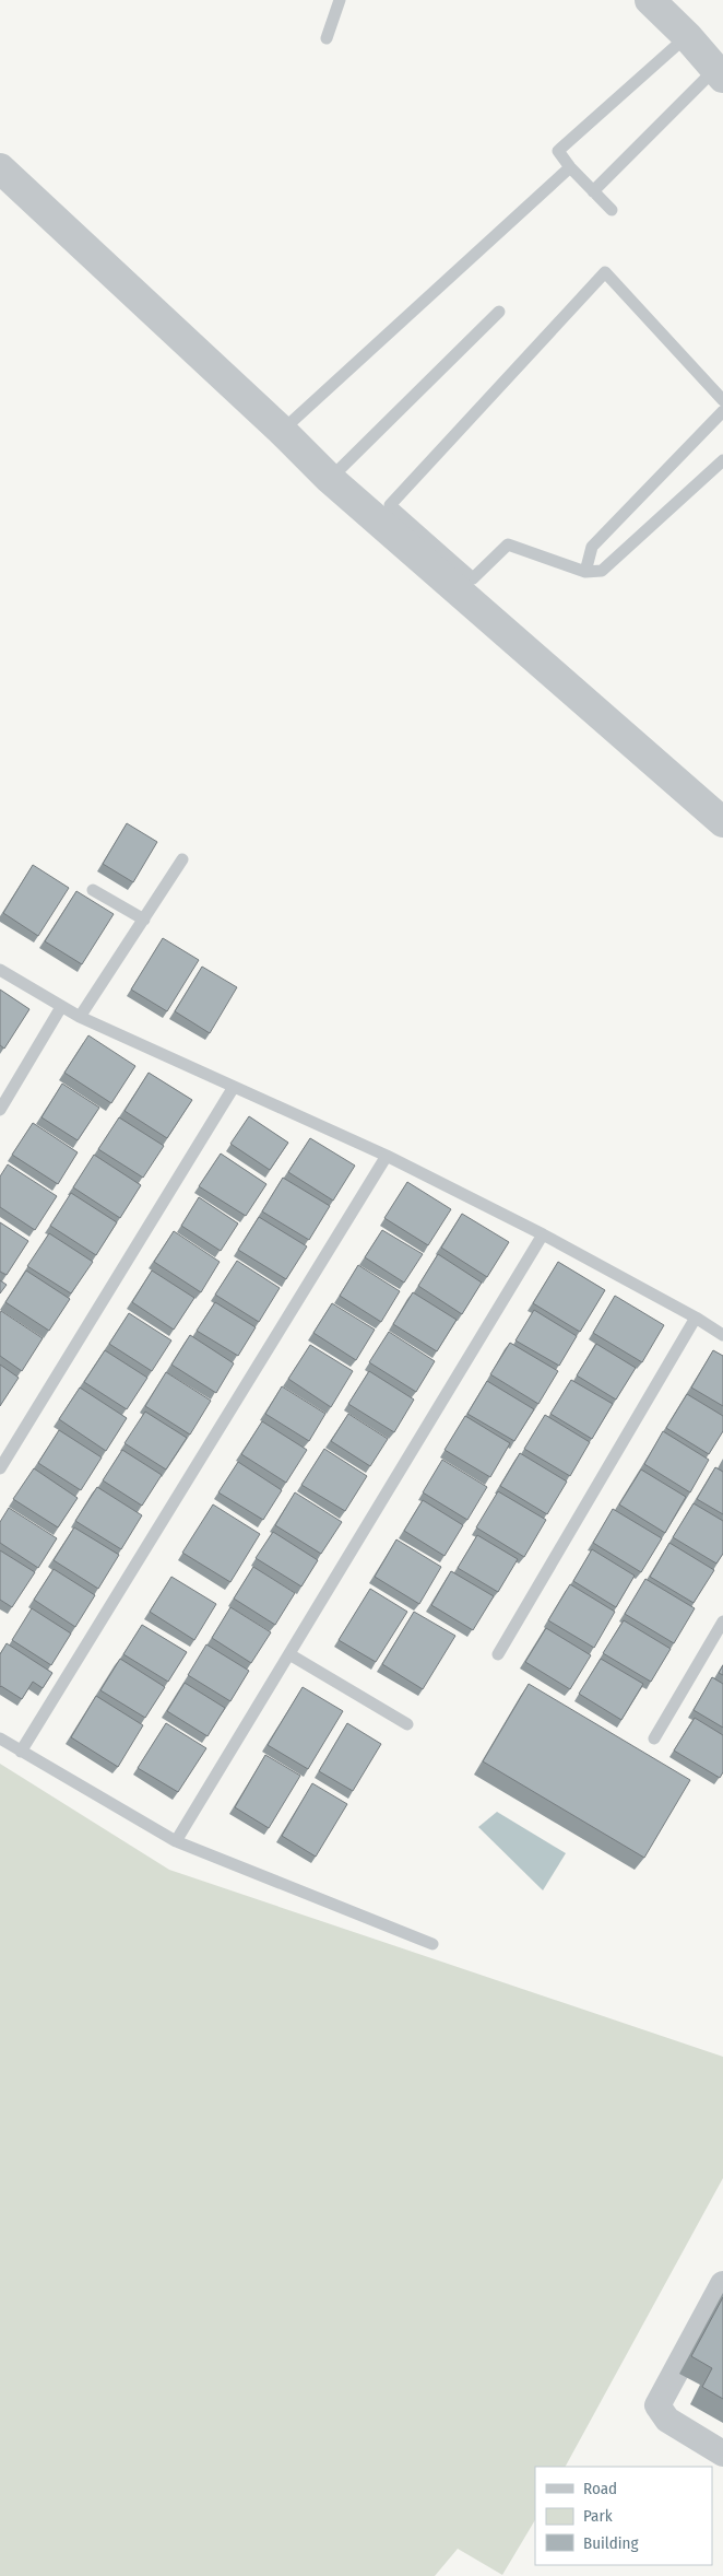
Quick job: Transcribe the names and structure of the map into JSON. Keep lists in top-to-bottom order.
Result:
{
  "legend": ["Road", "Park", "Building"]
}
